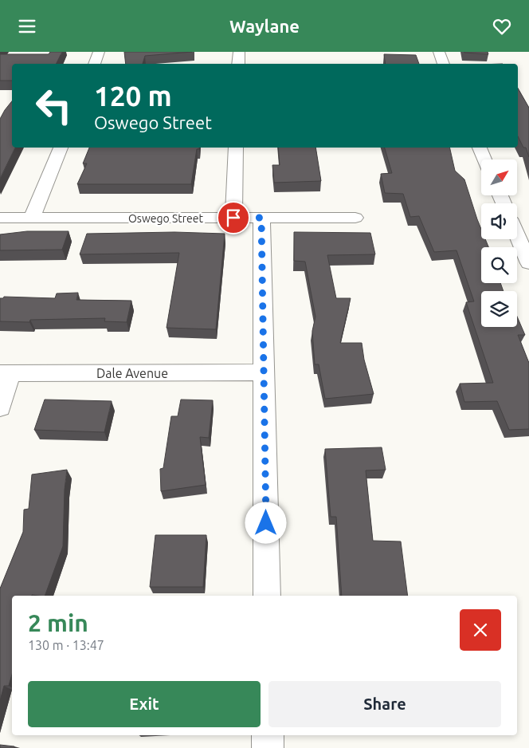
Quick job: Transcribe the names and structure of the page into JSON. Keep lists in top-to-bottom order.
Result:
{
  "streets": {
    "street": ["Oswego Street", "Dale Avenue"]
  },
  "north": "top right",
  "page": {
    "header": "Waylane",
    "turn": ["120 m", "Oswego Street"],
    "heading": ["2 min", "130 m · 13:47"],
    "buttons": ["Exit", "Share"]
  }
}
